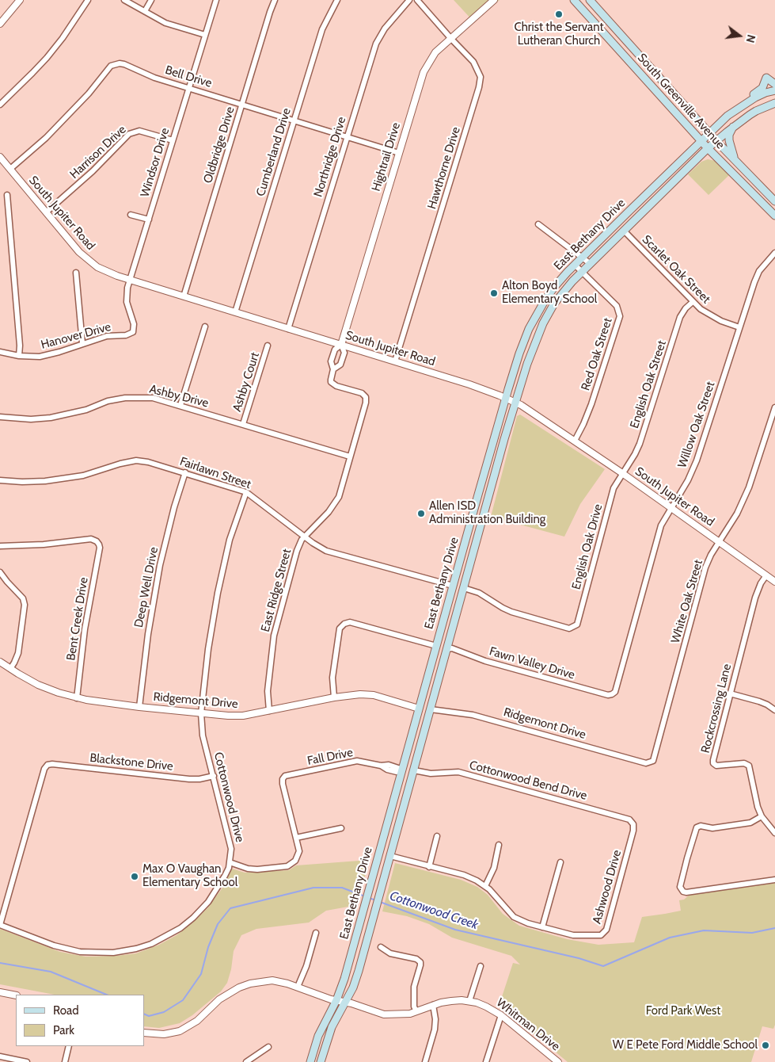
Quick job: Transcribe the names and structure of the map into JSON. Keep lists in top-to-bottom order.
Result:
{
  "streets": {
    "main road": ["South Greenville Avenue", "East Bethany Drive"],
    "street": [
      "Bell Drive",
      "Oldbridge Drive",
      "Harrison Drive",
      "Cumberland Drive",
      "Northridge Drive",
      "Hightrail Drive",
      "Windsor Drive",
      "Hawthorne Drive",
      "South Jupiter Road",
      "Scarlet Oak Street",
      "Hanover Drive",
      "Red Oak Street",
      "Ashby Court",
      "English Oak Street",
      "Ashby Drive",
      "Willow Oak Street",
      "Fairlawn Street",
      "English Oak Drive",
      "Deep Well Drive",
      "East Ridge Street",
      "White Oak Street",
      "Bent Creek Drive",
      "Fawn Valley Drive",
      "Ridgemont Drive",
      "Rockcrossing Lane",
      "Fall Drive",
      "Blackstone Drive",
      "Cottonwood Bend Drive",
      "Cottonwood Drive",
      "Ashwood Drive",
      "Whitman Drive"
    ]
  },
  "crossings": [
    ["Bell Drive", "Oldbridge Drive"],
    ["Bell Drive", "Cumberland Drive"],
    ["Bell Drive", "Northridge Drive"],
    ["Bell Drive", "Hightrail Drive"],
    ["Bell Drive", "Windsor Drive"],
    ["Bell Drive", "South Jupiter Road"],
    ["South Greenville Avenue", "East Bethany Drive"],
    ["Oldbridge Drive", "South Jupiter Road"],
    ["Harrison Drive", "Windsor Drive"],
    ["Harrison Drive", "South Jupiter Road"],
    ["Cumberland Drive", "South Jupiter Road"],
    ["Northridge Drive", "South Jupiter Road"],
    ["Hightrail Drive", "Hawthorne Drive"],
    ["Hightrail Drive", "South Jupiter Road"],
    ["Hightrail Drive", "East Ridge Street"],
    ["Windsor Drive", "South Jupiter Road"],
    ["Windsor Drive", "Hanover Drive"],
    ["Hawthorne Drive", "South Jupiter Road"],
    ["South Jupiter Road", "East Bethany Drive"],
    ["South Jupiter Road", "Red Oak Street"],
    ["South Jupiter Road", "English Oak Street"],
    ["South Jupiter Road", "Willow Oak Street"],
    ["South Jupiter Road", "English Oak Drive"],
    ["South Jupiter Road", "White Oak Street"],
    ["South Jupiter Road", "Rockcrossing Lane"],
    ["East Bethany Drive", "Scarlet Oak Street"],
    ["East Bethany Drive", "Red Oak Street"],
    ["East Bethany Drive", "Fairlawn Street"],
    ["East Bethany Drive", "English Oak Drive"],
    ["East Bethany Drive", "Fawn Valley Drive"],
    ["East Bethany Drive", "Ridgemont Drive"],
    ["East Bethany Drive", "Fall Drive"],
    ["East Bethany Drive", "Cottonwood Bend Drive"],
    ["East Bethany Drive", "Ashwood Drive"],
    ["East Bethany Drive", "Whitman Drive"],
    ["Scarlet Oak Street", "English Oak Street"],
    ["Scarlet Oak Street", "Willow Oak Street"],
    ["Ashby Court", "Ashby Drive"],
    ["English Oak Street", "English Oak Drive"],
    ["Ashby Drive", "East Ridge Street"],
    ["Willow Oak Street", "Fawn Valley Drive"],
    ["Fairlawn Street", "Deep Well Drive"],
    ["Fairlawn Street", "East Ridge Street"],
    ["Fairlawn Street", "Cottonwood Drive"],
    ["Deep Well Drive", "Ridgemont Drive"],
    ["East Ridge Street", "Ridgemont Drive"],
    ["White Oak Street", "Ridgemont Drive"],
    ["Bent Creek Drive", "Ridgemont Drive"],
    ["Ridgemont Drive", "Cottonwood Drive"],
    ["Blackstone Drive", "Cottonwood Drive"],
    ["Cottonwood Bend Drive", "Ashwood Drive"]
  ],
  "water": ["Cottonwood Creek"],
  "parks": ["Ford Park West"],
  "places": [
    "Christ the Servant Lutheran Church",
    "Alton Boyd Elementary School",
    "Allen ISD Administration Building",
    "Max O Vaughan Elementary School",
    "W E Pete Ford Middle School"
  ],
  "legend": ["Road", "Park"],
  "north": "right"
}
